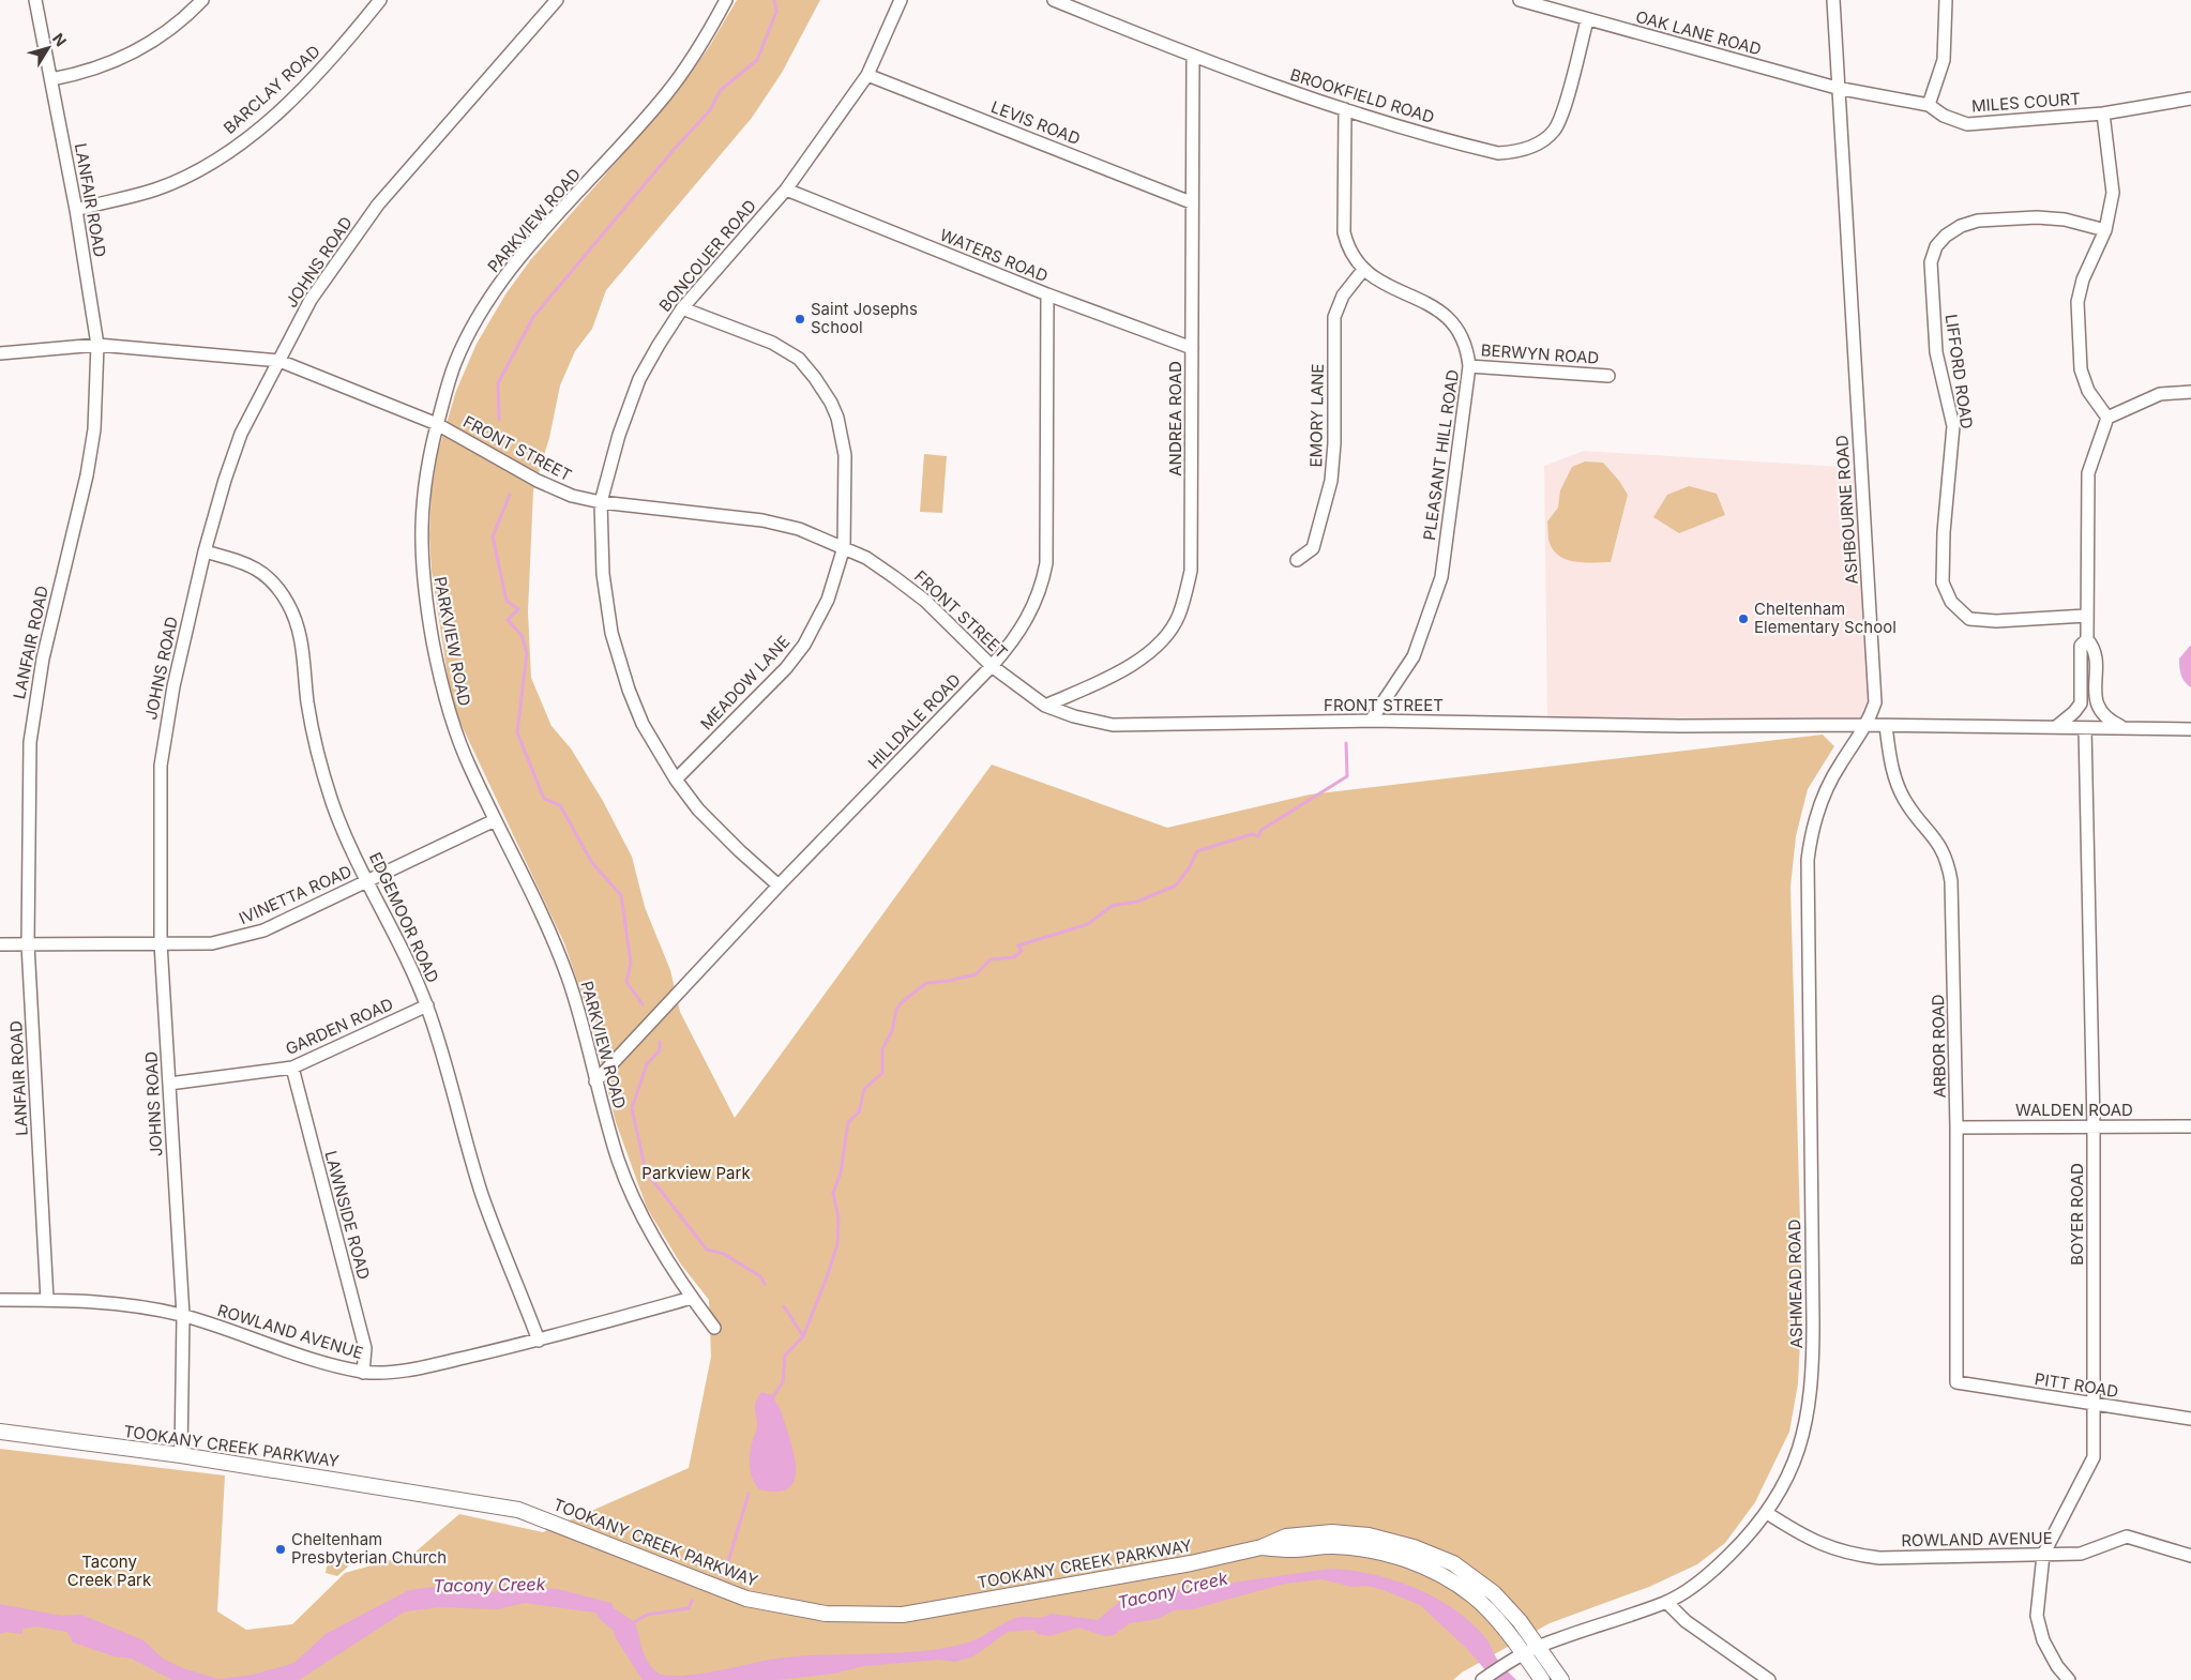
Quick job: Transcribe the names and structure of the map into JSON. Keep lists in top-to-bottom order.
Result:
{
  "streets": {
    "main road": ["TOOKANY CREEK PARKWAY"],
    "street": [
      "OAK LANE ROAD",
      "BARCLAY ROAD",
      "BROOKFIELD ROAD",
      "MILES COURT",
      "LEVIS ROAD",
      "LANFAIR ROAD",
      "PARKVIEW ROAD",
      "BONCOUER ROAD",
      "WATERS ROAD",
      "JOHNS ROAD",
      "BERWYN ROAD",
      "LIFFORD ROAD",
      "EMORY LANE",
      "ANDREA ROAD",
      "FRONT STREET",
      "PLEASANT HILL ROAD",
      "ASHBOURNE ROAD",
      "MEADOW LANE",
      "HILLDALE ROAD",
      "IVINETTA ROAD",
      "EDGEMOOR ROAD",
      "GARDEN ROAD",
      "ARBOR ROAD",
      "WALDEN ROAD",
      "BOYER ROAD",
      "LAWNSIDE ROAD",
      "ASHMEAD ROAD",
      "ROWLAND AVENUE",
      "PITT ROAD"
    ]
  },
  "crossings": [
    ["OAK LANE ROAD", "BROOKFIELD ROAD"],
    ["OAK LANE ROAD", "MILES COURT"],
    ["OAK LANE ROAD", "ASHBOURNE ROAD"],
    ["BARCLAY ROAD", "LANFAIR ROAD"],
    ["BROOKFIELD ROAD", "ANDREA ROAD"],
    ["BROOKFIELD ROAD", "PLEASANT HILL ROAD"],
    ["MILES COURT", "ASHBOURNE ROAD"],
    ["LEVIS ROAD", "BONCOUER ROAD"],
    ["LEVIS ROAD", "ANDREA ROAD"],
    ["LANFAIR ROAD", "FRONT STREET"],
    ["LANFAIR ROAD", "IVINETTA ROAD"],
    ["LANFAIR ROAD", "ROWLAND AVENUE"],
    ["PARKVIEW ROAD", "FRONT STREET"],
    ["PARKVIEW ROAD", "HILLDALE ROAD"],
    ["PARKVIEW ROAD", "IVINETTA ROAD"],
    ["PARKVIEW ROAD", "ROWLAND AVENUE"],
    ["BONCOUER ROAD", "WATERS ROAD"],
    ["BONCOUER ROAD", "FRONT STREET"],
    ["BONCOUER ROAD", "MEADOW LANE"],
    ["BONCOUER ROAD", "HILLDALE ROAD"],
    ["WATERS ROAD", "ANDREA ROAD"],
    ["WATERS ROAD", "HILLDALE ROAD"],
    ["JOHNS ROAD", "FRONT STREET"],
    ["JOHNS ROAD", "IVINETTA ROAD"],
    ["JOHNS ROAD", "EDGEMOOR ROAD"],
    ["JOHNS ROAD", "GARDEN ROAD"],
    ["JOHNS ROAD", "ROWLAND AVENUE"],
    ["JOHNS ROAD", "TOOKANY CREEK PARKWAY"],
    ["BERWYN ROAD", "PLEASANT HILL ROAD"],
    ["EMORY LANE", "PLEASANT HILL ROAD"],
    ["ANDREA ROAD", "FRONT STREET"],
    ["FRONT STREET", "PLEASANT HILL ROAD"],
    ["FRONT STREET", "ASHBOURNE ROAD"],
    ["FRONT STREET", "MEADOW LANE"],
    ["FRONT STREET", "HILLDALE ROAD"],
    ["FRONT STREET", "ASHMEAD ROAD"],
    ["ASHBOURNE ROAD", "ASHMEAD ROAD"],
    ["IVINETTA ROAD", "EDGEMOOR ROAD"],
    ["EDGEMOOR ROAD", "GARDEN ROAD"],
    ["EDGEMOOR ROAD", "ROWLAND AVENUE"],
    ["GARDEN ROAD", "LAWNSIDE ROAD"],
    ["ARBOR ROAD", "WALDEN ROAD"],
    ["ARBOR ROAD", "PITT ROAD"],
    ["WALDEN ROAD", "BOYER ROAD"],
    ["BOYER ROAD", "ROWLAND AVENUE"],
    ["BOYER ROAD", "PITT ROAD"],
    ["LAWNSIDE ROAD", "ROWLAND AVENUE"],
    ["ASHMEAD ROAD", "ROWLAND AVENUE"],
    ["ASHMEAD ROAD", "TOOKANY CREEK PARKWAY"]
  ],
  "water": ["Tacony Creek"],
  "parks": ["Parkview Park", "Tacony Creek Park"],
  "places": ["Saint Josephs School", "Cheltenham Elementary School", "Cheltenham Presbyterian Church"],
  "north": "top right"
}
